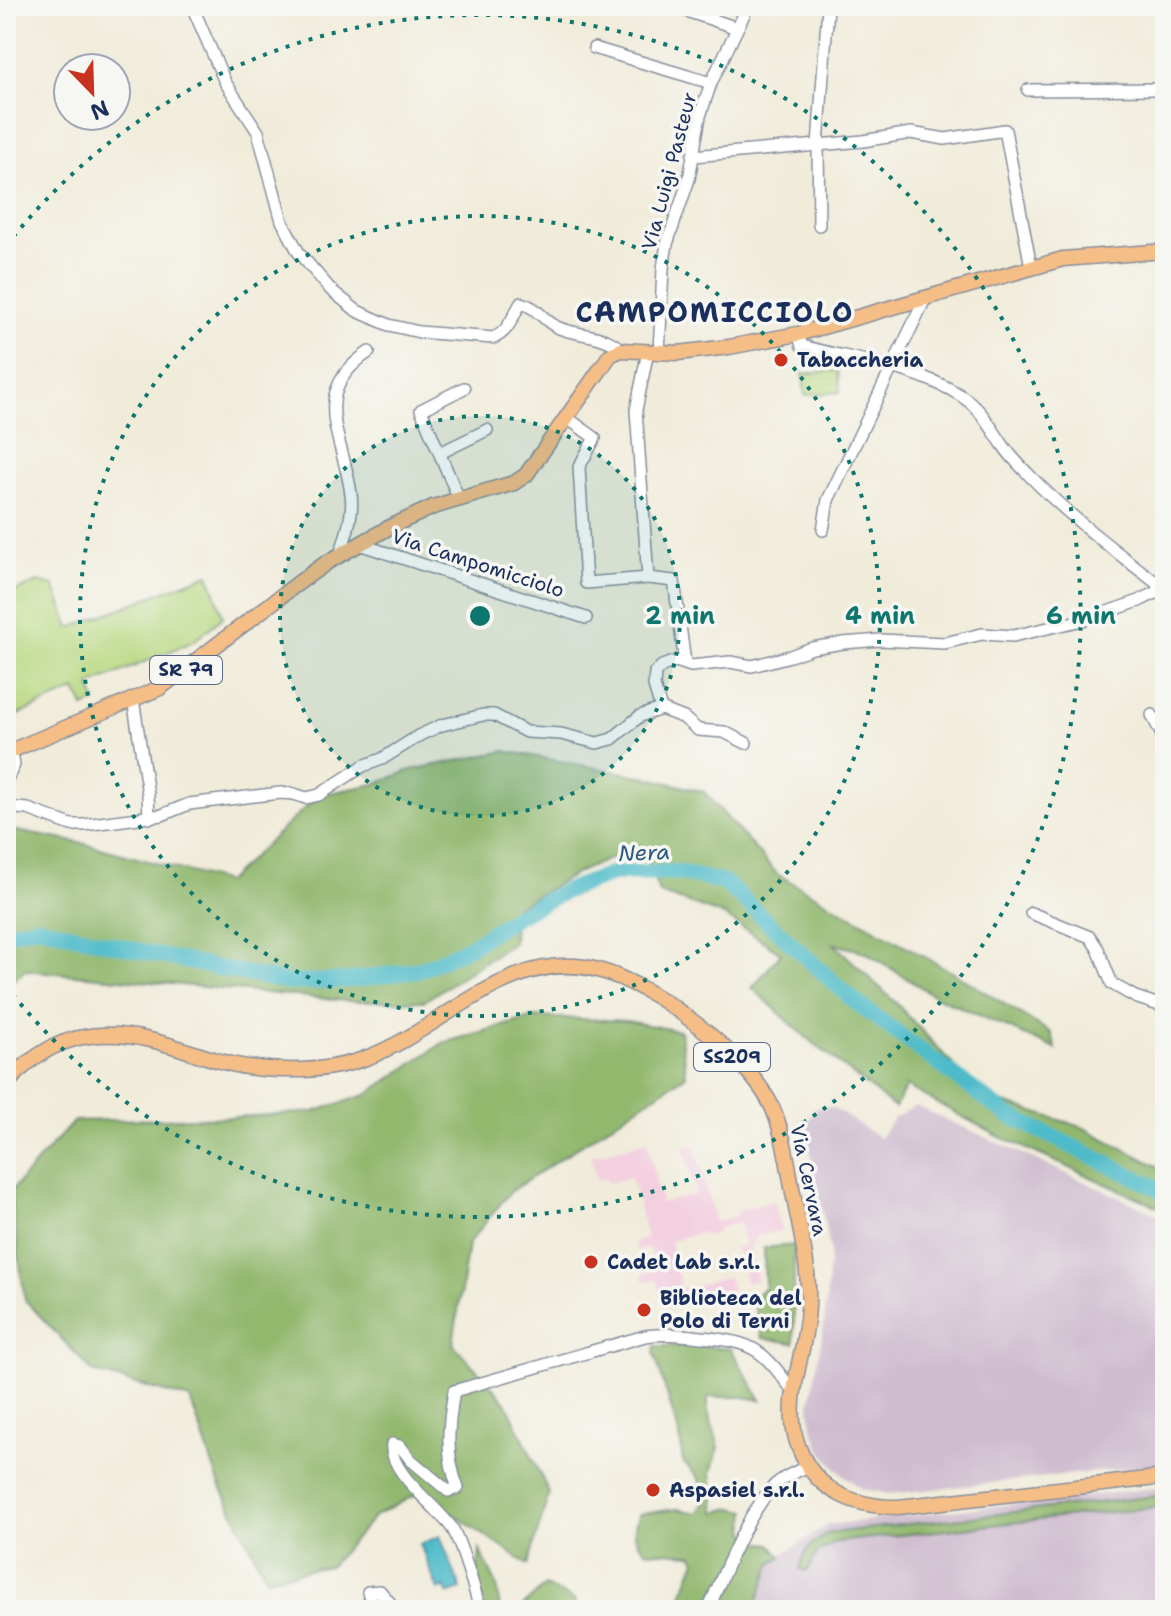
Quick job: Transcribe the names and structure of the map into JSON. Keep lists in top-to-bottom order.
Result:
{
  "streets": {
    "main road": ["SR 79", "SS209", "Via Cervara"],
    "street": ["Via Luigi Pasteur", "Via Campomicciolo"]
  },
  "districts": ["CAMPOMICCIOLO"],
  "water": ["Nera"],
  "places": [
    "Tabaccheria",
    "Cadet Lab s.r.l.",
    "Biblioteca del Polo di Terni",
    "Aspasiel s.r.l."
  ],
  "north": "bottom right",
  "rings": ["2 min", "4 min", "6 min"]
}
